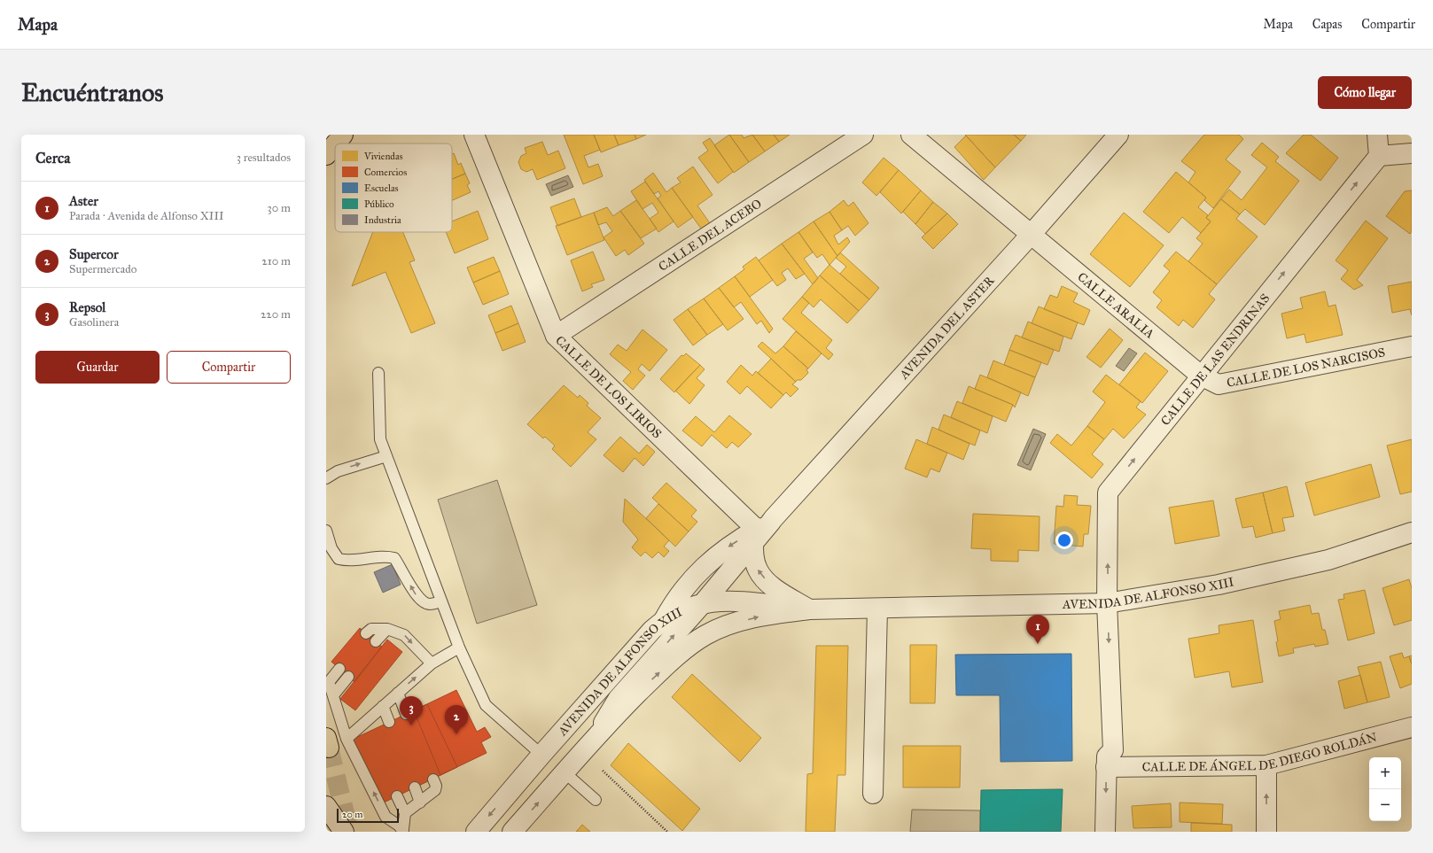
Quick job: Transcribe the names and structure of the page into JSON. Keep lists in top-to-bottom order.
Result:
{
  "streets": {
    "street": [
      "CALLE DEL ACEBO",
      "CALLE ARALIA",
      "AVENIDA DEL ASTER",
      "CALLE DE LAS ENDRINAS",
      "CALLE DE LOS NARCISOS",
      "CALLE DE LOS LIRIOS",
      "AVENIDA DE ALFONSO XIII",
      "CALLE DE ÁNGEL DE DIEGO ROLDÁN"
    ]
  },
  "crossings": [
    ["CALLE DEL ACEBO", "CALLE DE LOS LIRIOS"],
    ["CALLE ARALIA", "AVENIDA DEL ASTER"],
    ["CALLE ARALIA", "CALLE DE LAS ENDRINAS"],
    ["CALLE ARALIA", "CALLE DE LOS NARCISOS"],
    ["AVENIDA DEL ASTER", "CALLE DE LOS LIRIOS"],
    ["AVENIDA DEL ASTER", "AVENIDA DE ALFONSO XIII"],
    ["CALLE DE LAS ENDRINAS", "CALLE DE LOS NARCISOS"],
    ["CALLE DE LAS ENDRINAS", "AVENIDA DE ALFONSO XIII"],
    ["CALLE DE LAS ENDRINAS", "CALLE DE ÁNGEL DE DIEGO ROLDÁN"]
  ],
  "legend": [
    "Viviendas",
    "Comercios",
    "Escuelas",
    "Público",
    "Industria"
  ],
  "scale_bar": "20 m",
  "page": {
    "header": "Mapa",
    "nav": ["Mapa", "Capas", "Compartir"],
    "buttons": [
      "Cómo llegar",
      ["Guardar", "Compartir"]
    ],
    "title": "Encuéntranos",
    "heading": ["Cerca", "3 resultados"],
    "list": [
      {
        "mark": "1",
        "name": "Aster",
        "note": "Parada · Avenida de Alfonso XIII",
        "value": "30 m"
      },
      {
        "mark": "2",
        "name": "Supercor",
        "note": "Supermercado",
        "value": "210 m"
      },
      {
        "mark": "3",
        "name": "Repsol",
        "note": "Gasolinera",
        "value": "220 m"
      }
    ],
    "pins": ["1", "3", "2"],
    "map_buttons": ["+", "−"],
    "scale": "20 m"
  }
}
